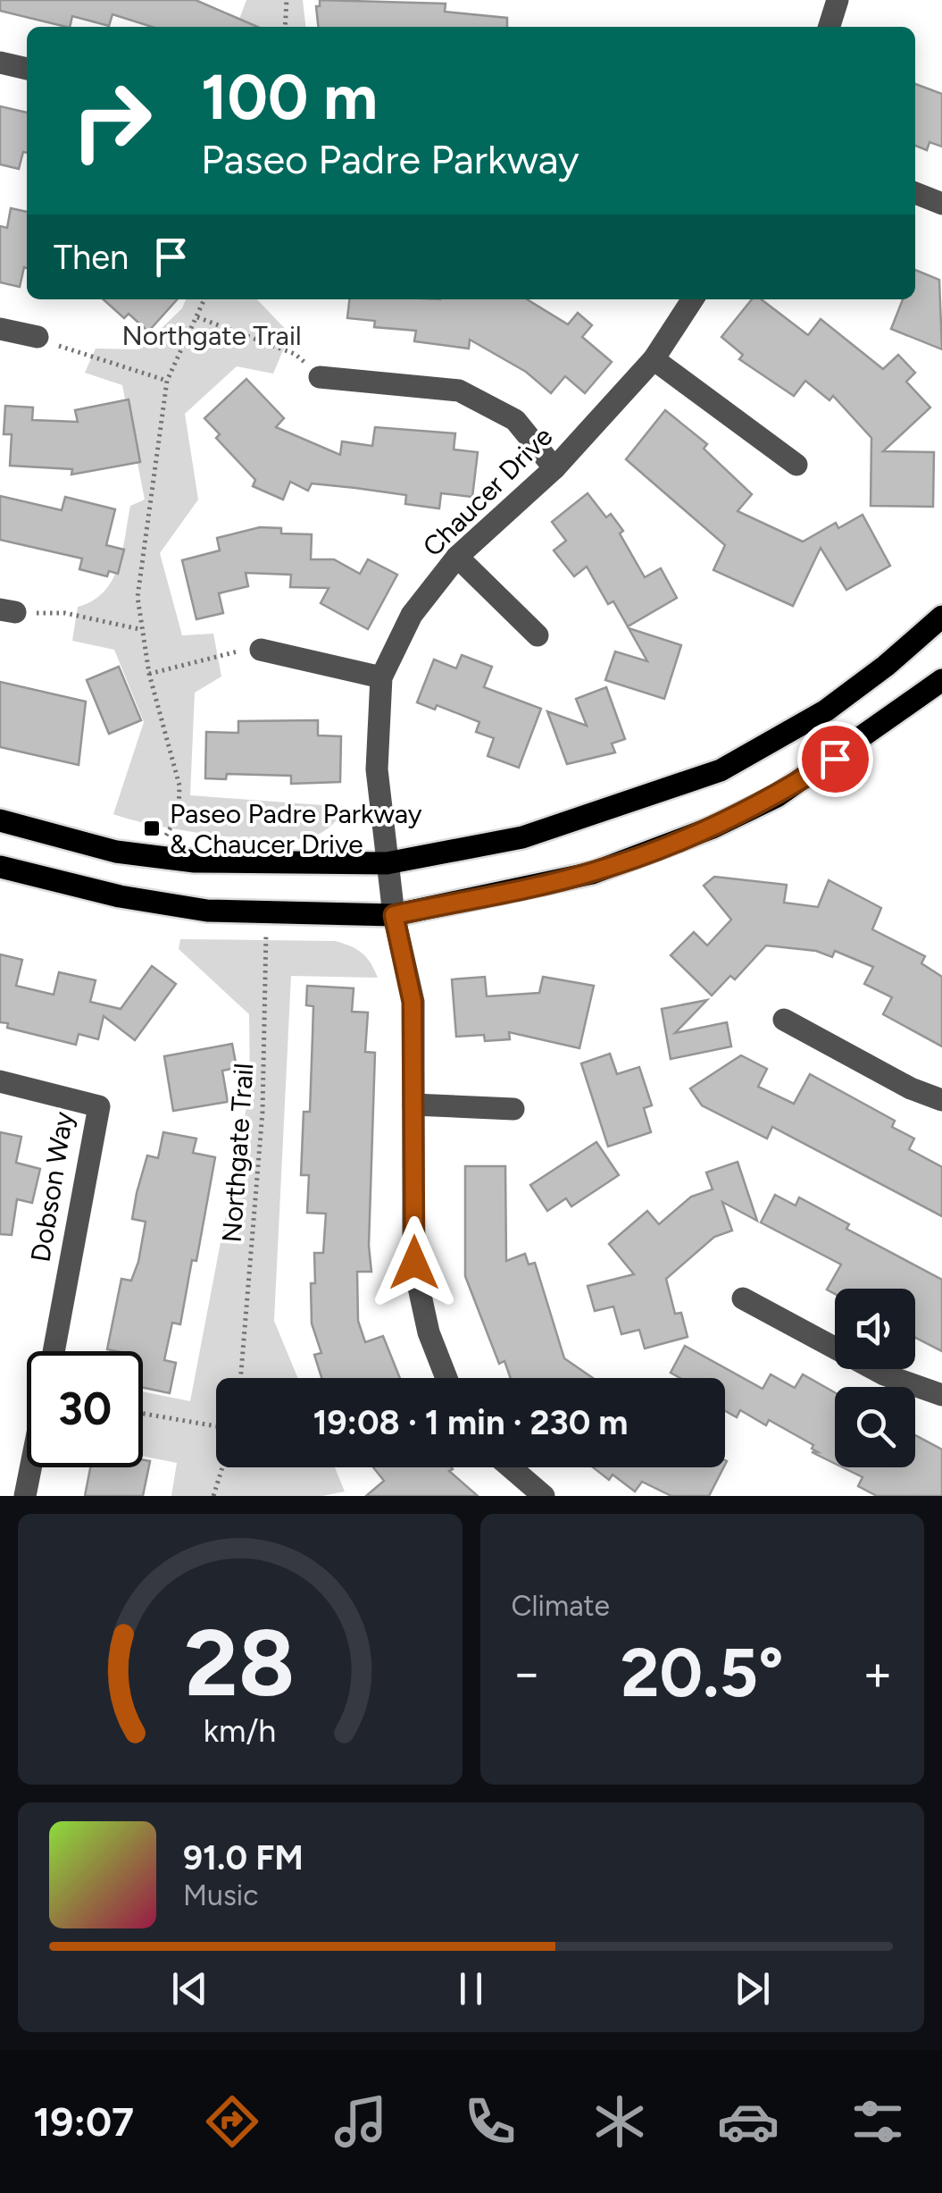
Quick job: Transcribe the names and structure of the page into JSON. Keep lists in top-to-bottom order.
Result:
{
  "streets": {
    "street": ["Chaucer Drive", "Dobson Way"],
    "path": ["Northgate Trail"]
  },
  "parks": ["Northgate Trail"],
  "places": {
    "transit": ["Paseo Padre Parkway & Chaucer Drive"]
  },
  "page": {
    "turn": ["100 m", "Paseo Padre Parkway"],
    "then": "Then",
    "limit": "30",
    "trip": "19:08 · 1 min · 230 m",
    "tile": "Climate",
    "heat": ["−", "20.5°", "+"],
    "song": ["91.0 FM", "Music"],
    "tabs": "19:07",
    "gauge": ["28", "km/h"]
  }
}
